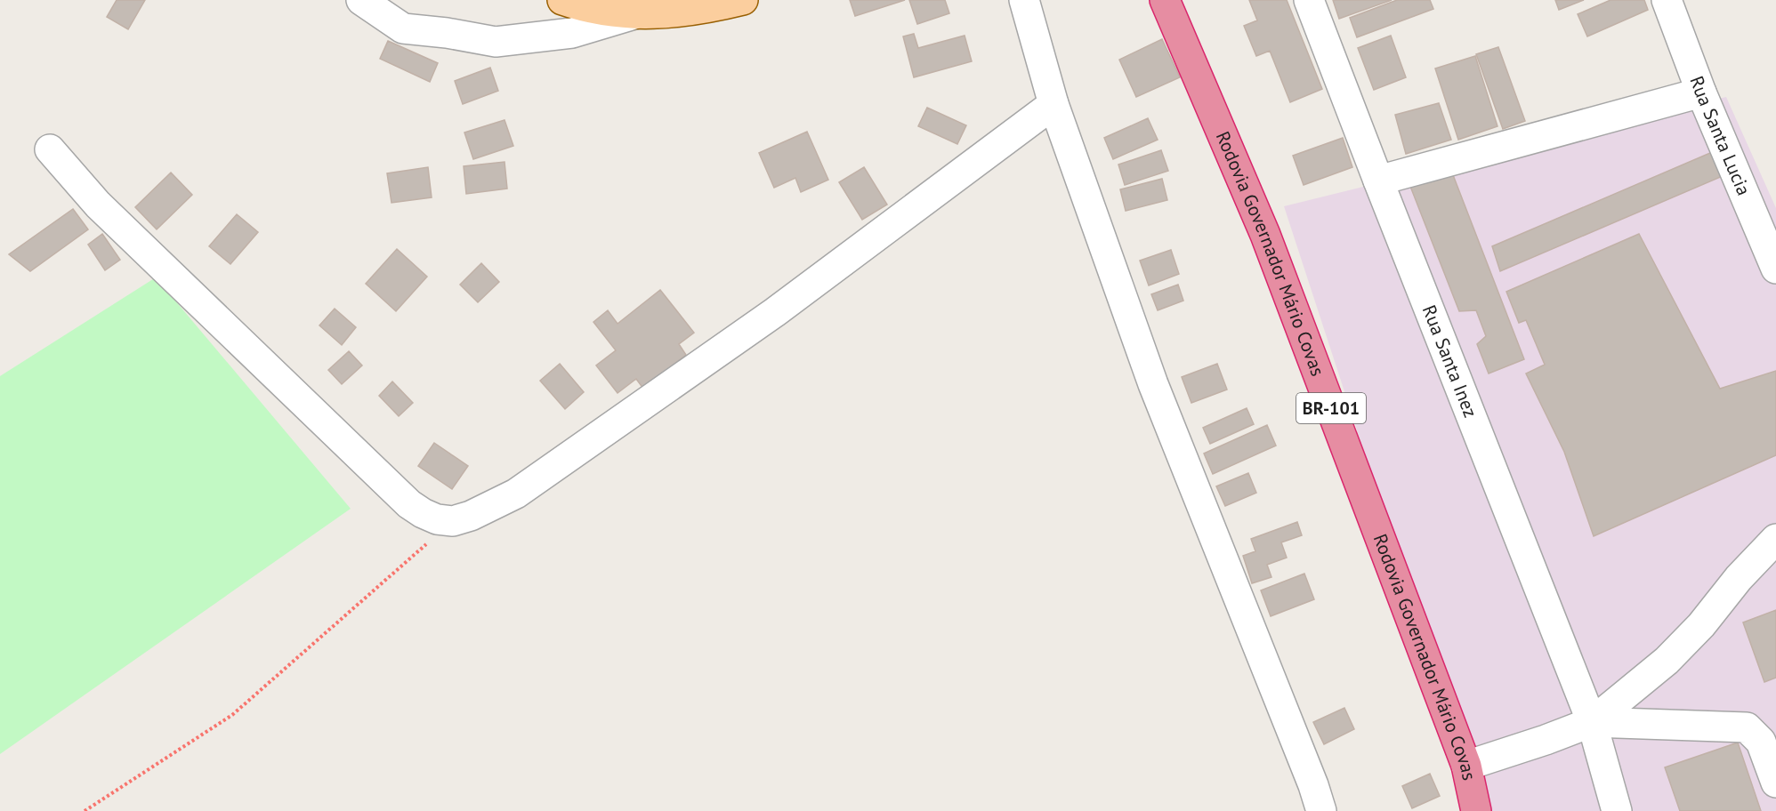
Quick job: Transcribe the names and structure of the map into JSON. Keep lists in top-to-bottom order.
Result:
{
  "streets": {
    "highway": ["Rodovia Governador Mário Covas", "BR-101"],
    "street": ["Rua Santa Lucia", "Rua Santa Inez"]
  }
}
